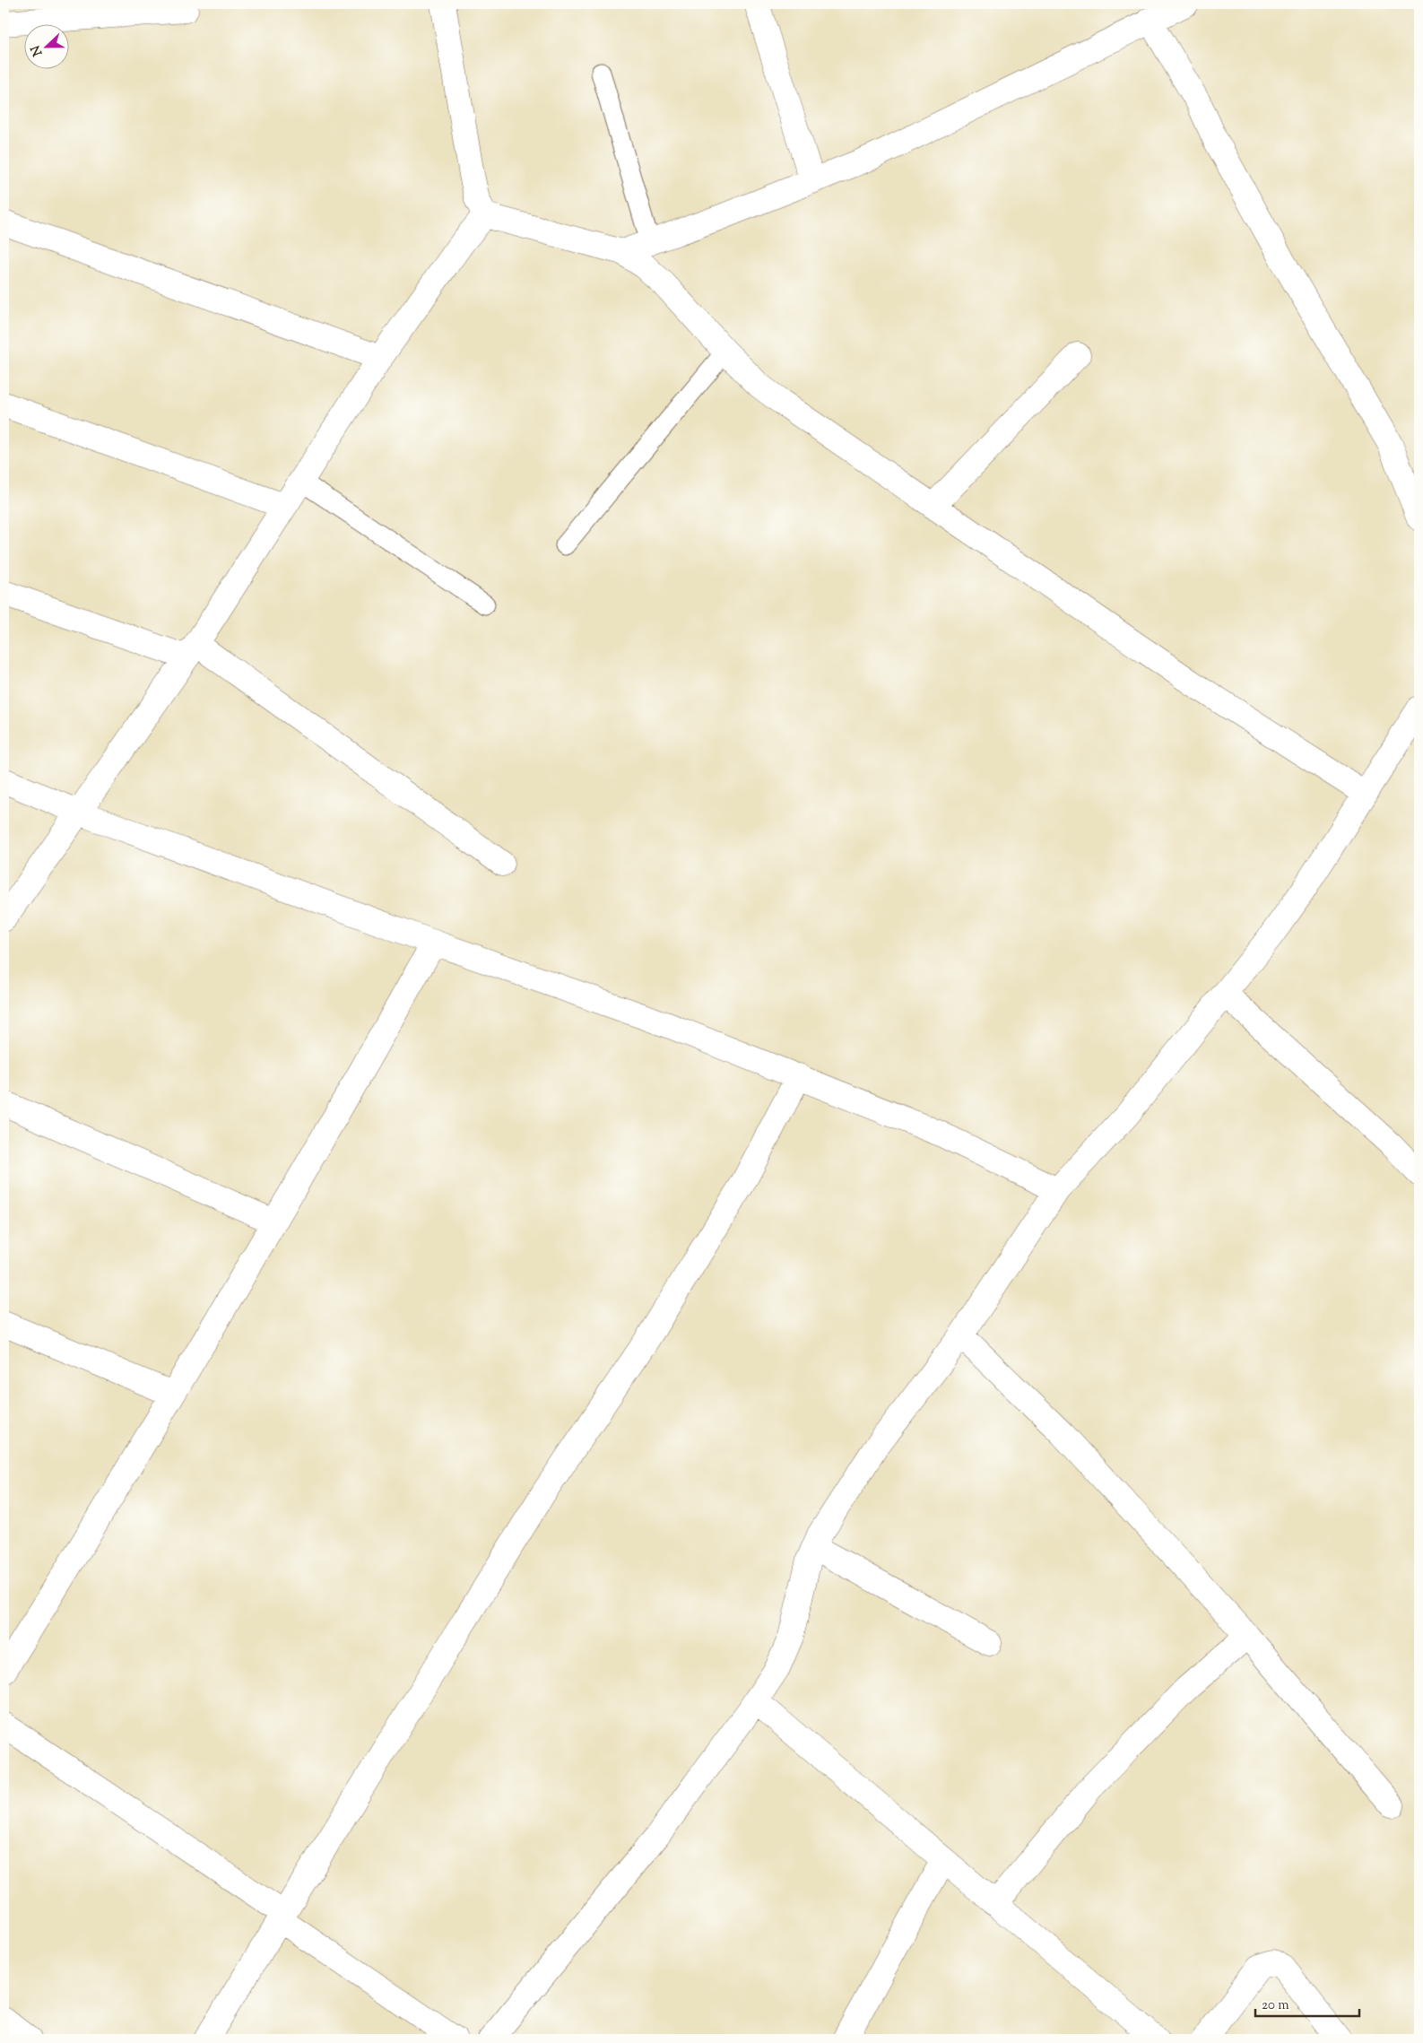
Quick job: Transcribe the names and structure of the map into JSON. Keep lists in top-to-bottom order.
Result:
{
  "scale_bar": "20 m",
  "north": "left"
}
